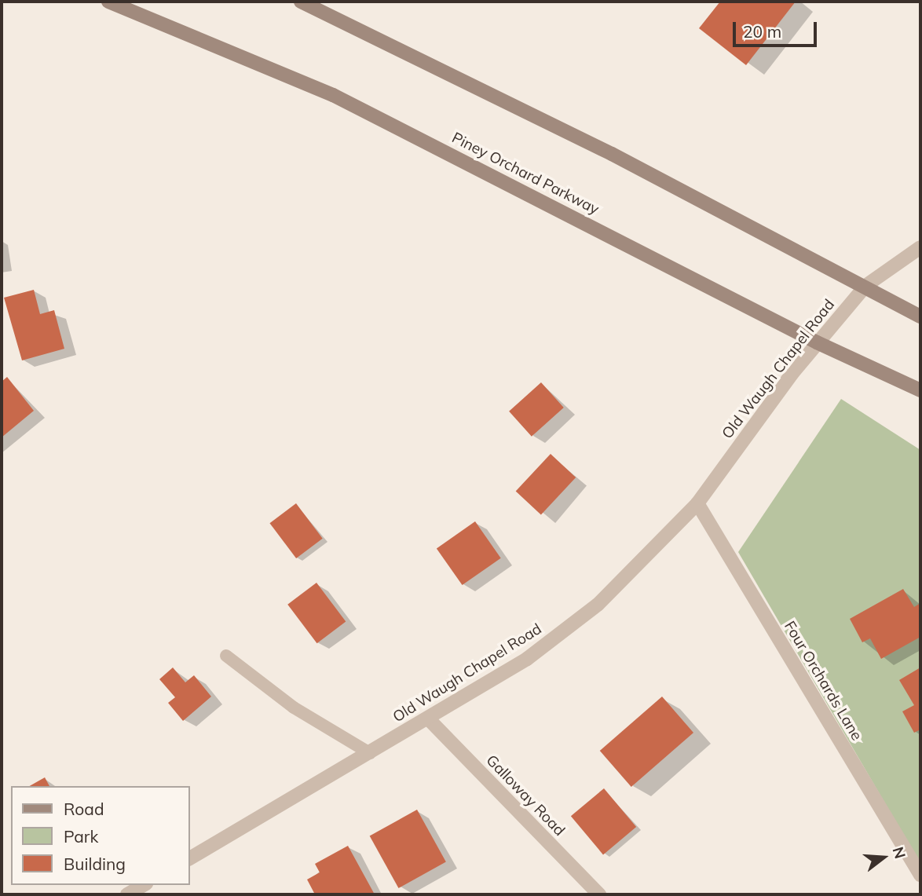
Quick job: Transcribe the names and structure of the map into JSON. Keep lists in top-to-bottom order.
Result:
{
  "streets": {
    "main road": ["Piney Orchard Parkway"],
    "street": ["Old Waugh Chapel Road", "Four Orchards Lane", "Galloway Road"]
  },
  "crossings": [
    ["Piney Orchard Parkway", "Old Waugh Chapel Road"],
    ["Old Waugh Chapel Road", "Four Orchards Lane"],
    ["Old Waugh Chapel Road", "Galloway Road"]
  ],
  "legend": ["Road", "Park", "Building"],
  "scale_bar": "20 m",
  "north": "right"
}
